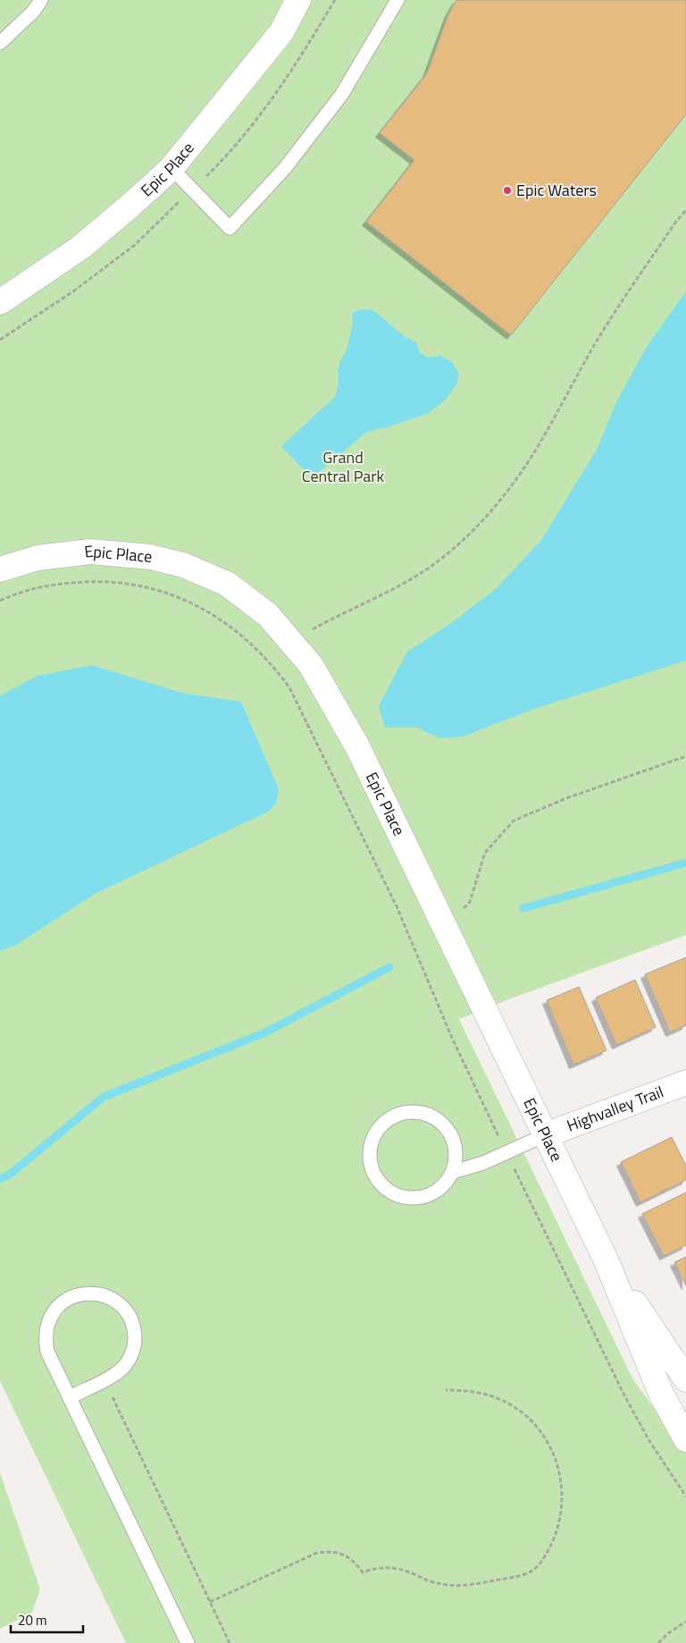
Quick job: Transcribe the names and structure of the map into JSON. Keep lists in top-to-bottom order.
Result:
{
  "streets": {
    "street": ["Epic Place", "Highvalley Trail"]
  },
  "crossings": [
    ["Epic Place", "Highvalley Trail"]
  ],
  "parks": ["Grand Central Park"],
  "places": ["Epic Waters"],
  "scale_bar": "20 m"
}
